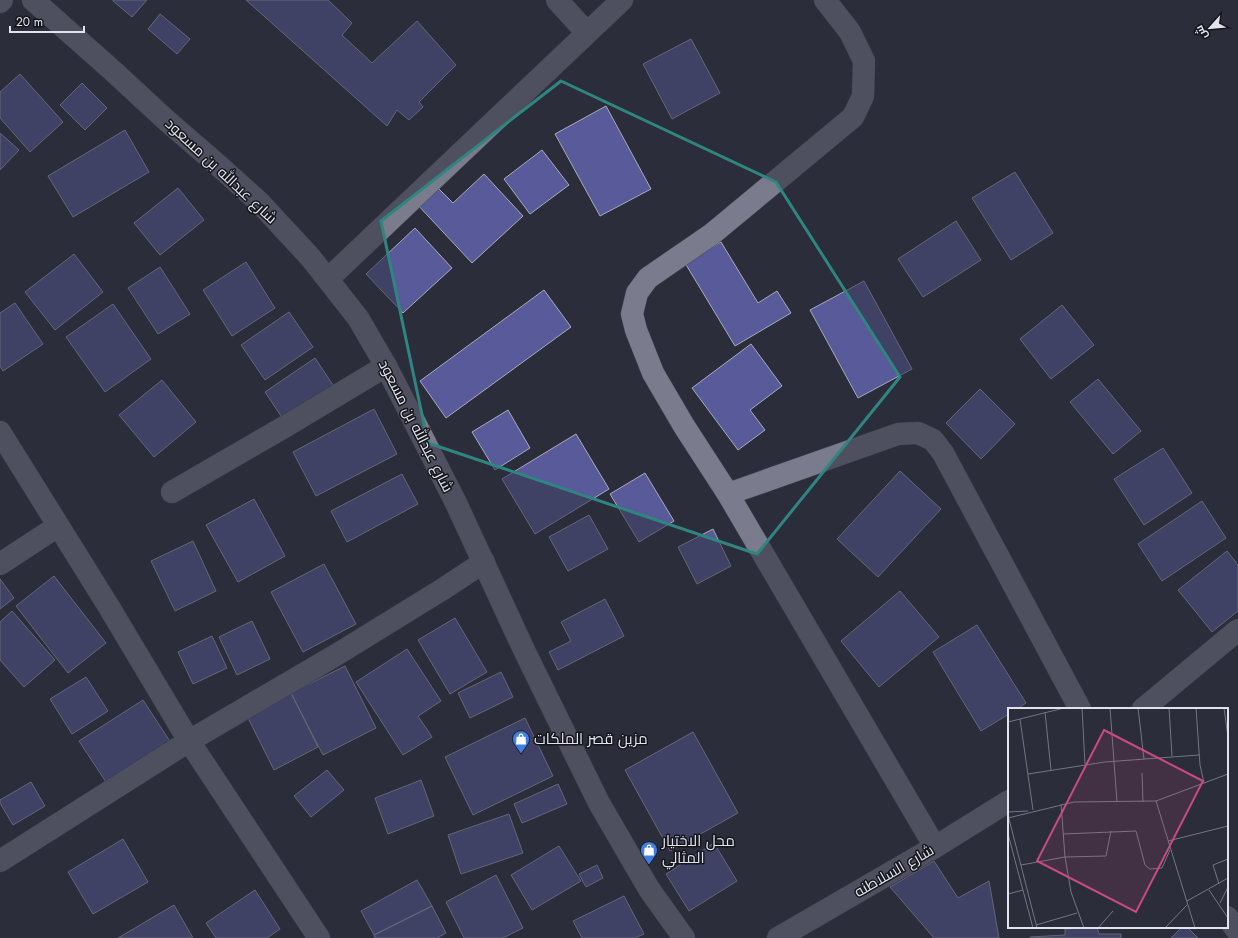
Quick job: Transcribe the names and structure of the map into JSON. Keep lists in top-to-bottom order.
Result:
{
  "streets": {
    "street": ["شارع عبدالله بن مسعود", "شارع السلاطنه"]
  },
  "places": {
    "shop": ["مزين قصر الملكات", "محل الاختيار المثالي"]
  },
  "scale_bar": "20 m",
  "north": "bottom left"
}
